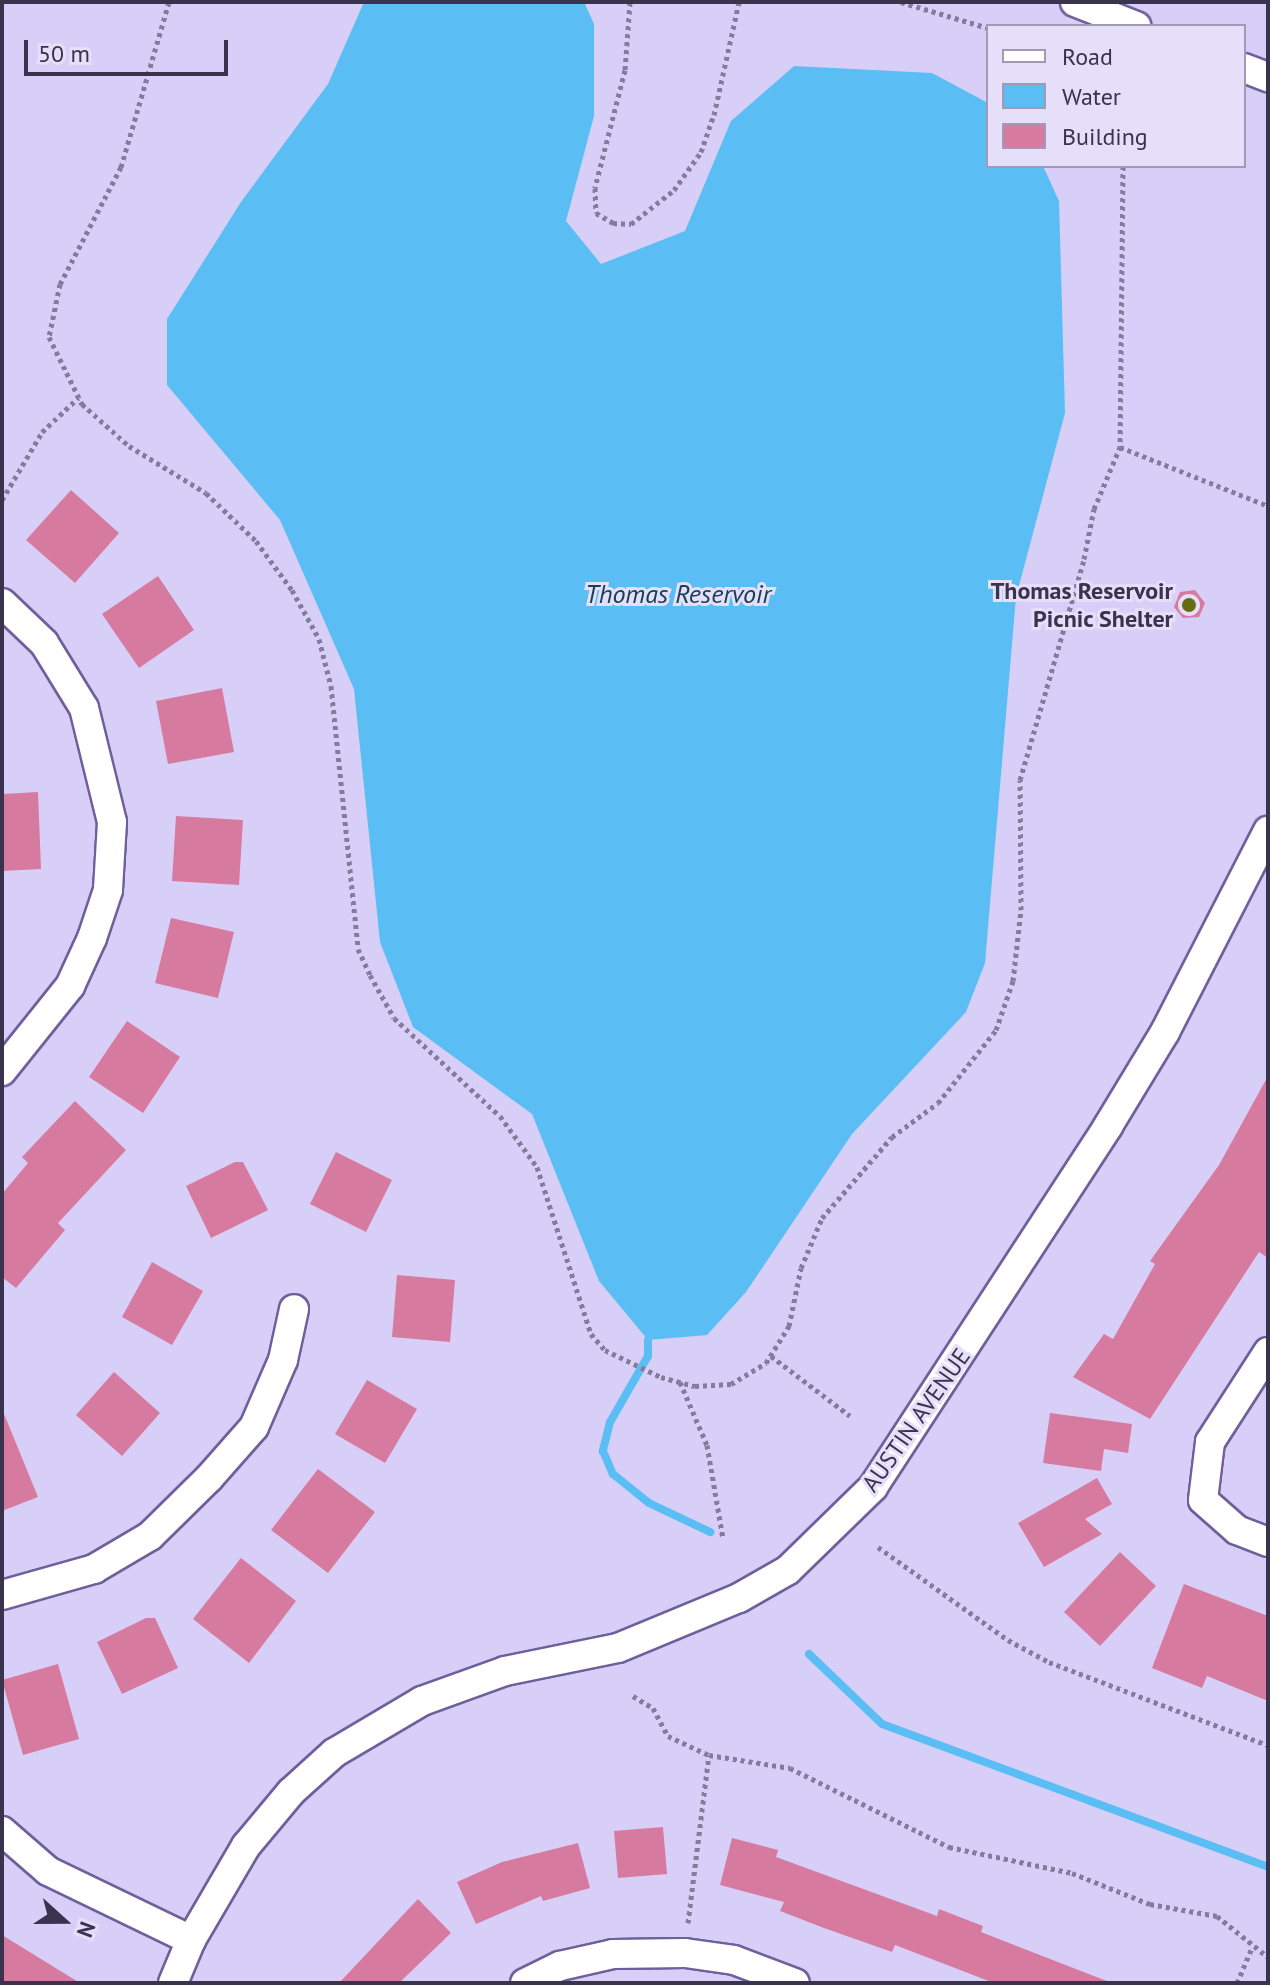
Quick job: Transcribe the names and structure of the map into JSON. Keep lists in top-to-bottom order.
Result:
{
  "streets": {
    "street": ["AUSTIN AVENUE"]
  },
  "water": ["Thomas Reservoir"],
  "places": ["Thomas Reservoir Picnic Shelter"],
  "legend": ["Road", "Water", "Building"],
  "scale_bar": "50 m",
  "north": "right"
}
